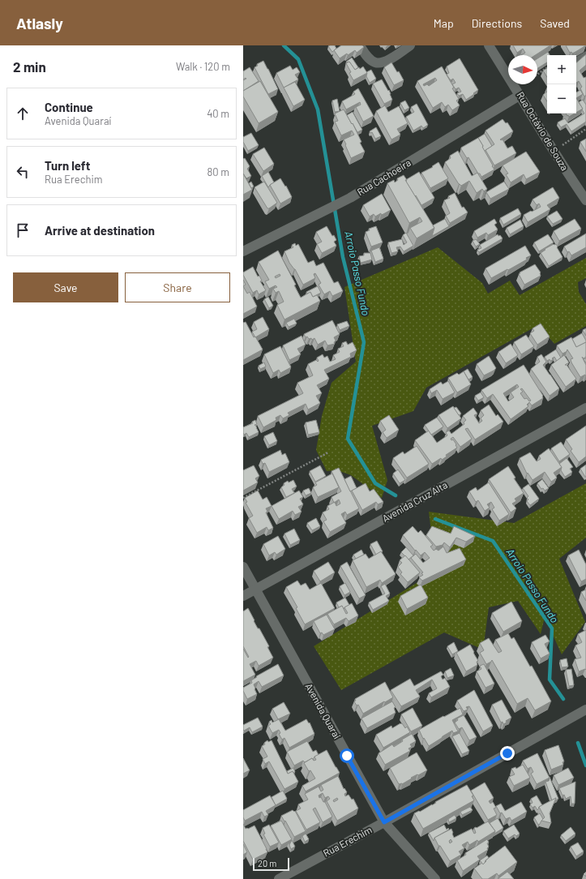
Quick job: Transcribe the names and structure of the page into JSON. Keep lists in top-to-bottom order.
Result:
{
  "streets": {
    "street": [
      "Rua Octávio de Souza",
      "Rua Cachoeira",
      "Avenida Cruz Alta",
      "Avenida Quaraí",
      "Rua Erechim"
    ]
  },
  "crossings": [
    ["Rua Octávio de Souza", "Rua Cachoeira"],
    ["Avenida Cruz Alta", "Avenida Quaraí"],
    ["Avenida Quaraí", "Rua Erechim"]
  ],
  "water": ["Arroio Passo Fundo"],
  "scale_bar": "20 m",
  "north": "right",
  "page": {
    "header": "Atlasly",
    "nav": ["Map", "Directions", "Saved"],
    "heading": ["2 min", "Walk · 120 m"],
    "map_buttons": ["+", "−"],
    "list": [
      ["Continue", "Avenida Quaraí", "40 m"],
      ["Turn left", "Rua Erechim", "80 m"],
      "Arrive at destination"
    ],
    "buttons": ["Save", "Share"],
    "scale": "20 m"
  }
}
